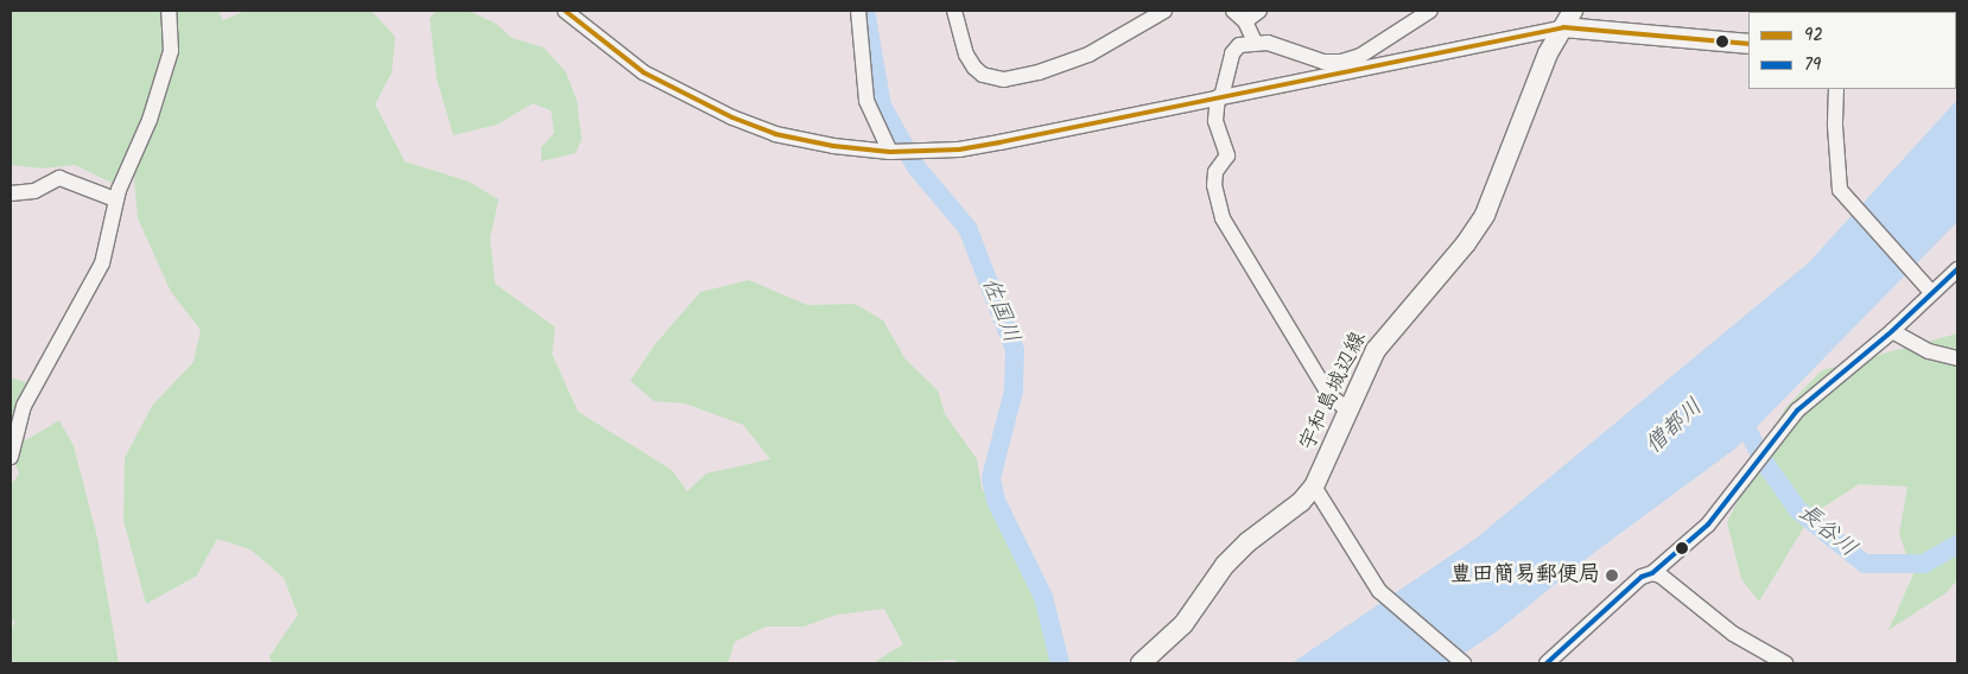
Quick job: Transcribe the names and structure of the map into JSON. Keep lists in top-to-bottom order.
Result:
{
  "streets": {
    "main road": ["宇和島城辺線"]
  },
  "water": ["佐国川", "僧都川", "長谷川"],
  "places": ["豊田簡易郵便局"],
  "lines": ["transit line 92", "transit line 79"],
  "legend": ["92", "79"]
}
